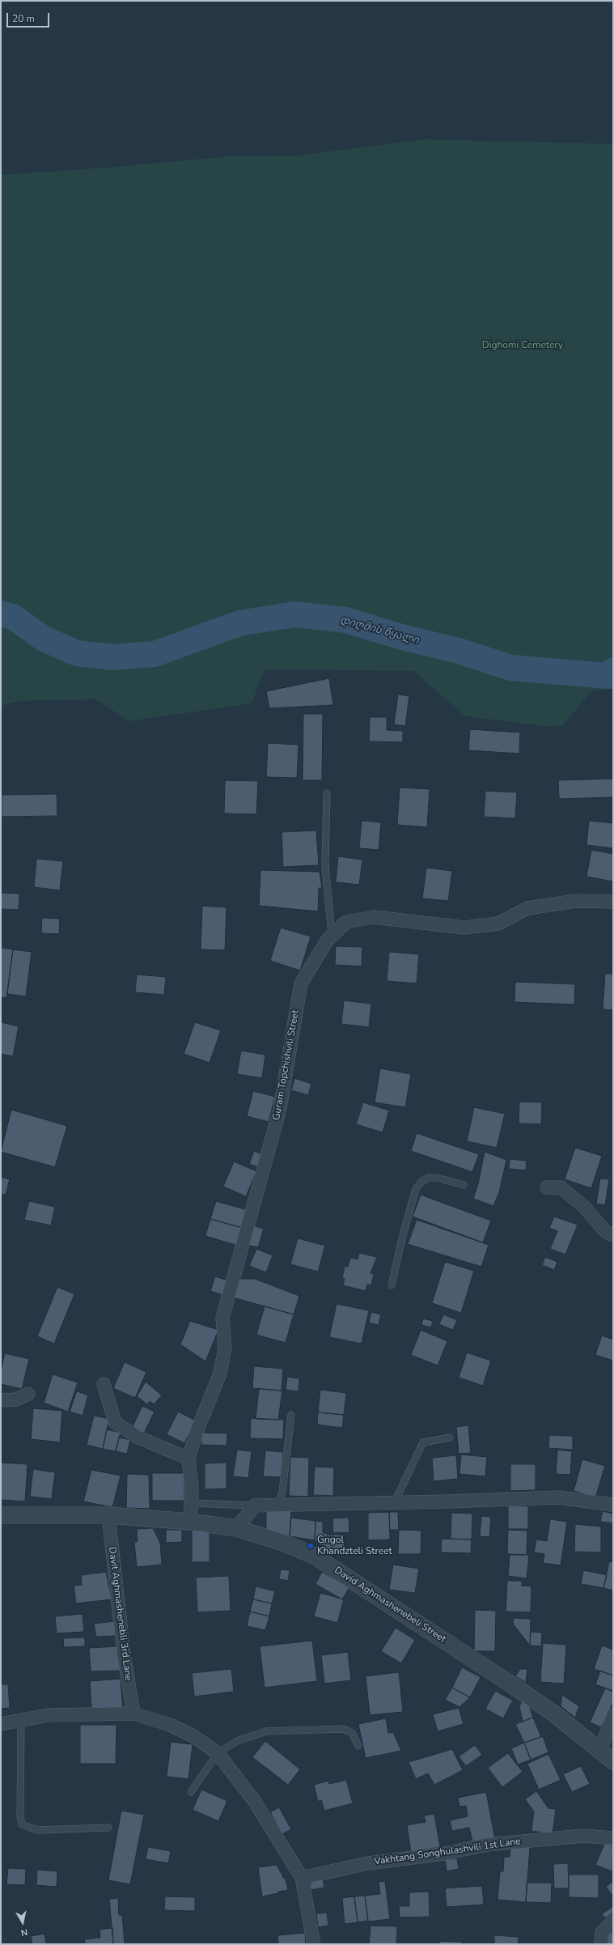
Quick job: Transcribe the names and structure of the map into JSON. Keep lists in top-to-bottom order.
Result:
{
  "streets": {
    "street": [
      "Guram Topchishvili Street",
      "David Aghmashenebeli Street",
      "Davit Aghmashenebli 3rd Lane",
      "Vakhtang Songhulashvili 1st Lane"
    ]
  },
  "crossings": [
    ["Guram Topchishvili Street", "David Aghmashenebeli Street"],
    ["David Aghmashenebeli Street", "Davit Aghmashenebli 3rd Lane"]
  ],
  "water": ["დიღმის წყალი"],
  "parks": ["Dighomi Cemetery"],
  "places": ["Grigol Khandzteli Street"],
  "scale_bar": "20 m",
  "north": "bottom"
}
